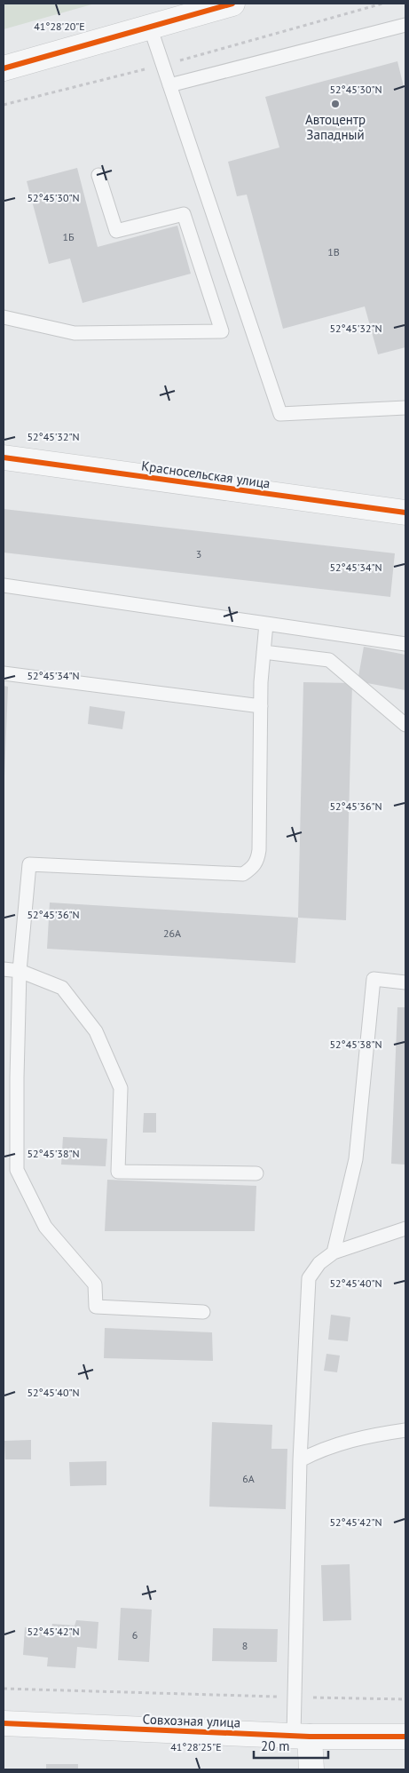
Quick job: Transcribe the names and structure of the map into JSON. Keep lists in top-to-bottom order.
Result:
{
  "streets": {
    "street": ["Красносельская улица", "Совхозная улица"]
  },
  "places": ["Автоцентр Западный"],
  "house_numbers": [
    "1Б",
    "1В",
    "3",
    "26А",
    "6А",
    "6",
    "8"
  ],
  "scale_bar": "20 m",
  "coordinates": [
    "41°28'20\"E",
    "52°45'30\"N",
    "52°45'32\"N",
    "52°45'34\"N",
    "52°45'36\"N",
    "52°45'38\"N",
    "52°45'40\"N",
    "52°45'42\"N",
    "41°28'25\"E"
  ]
}
